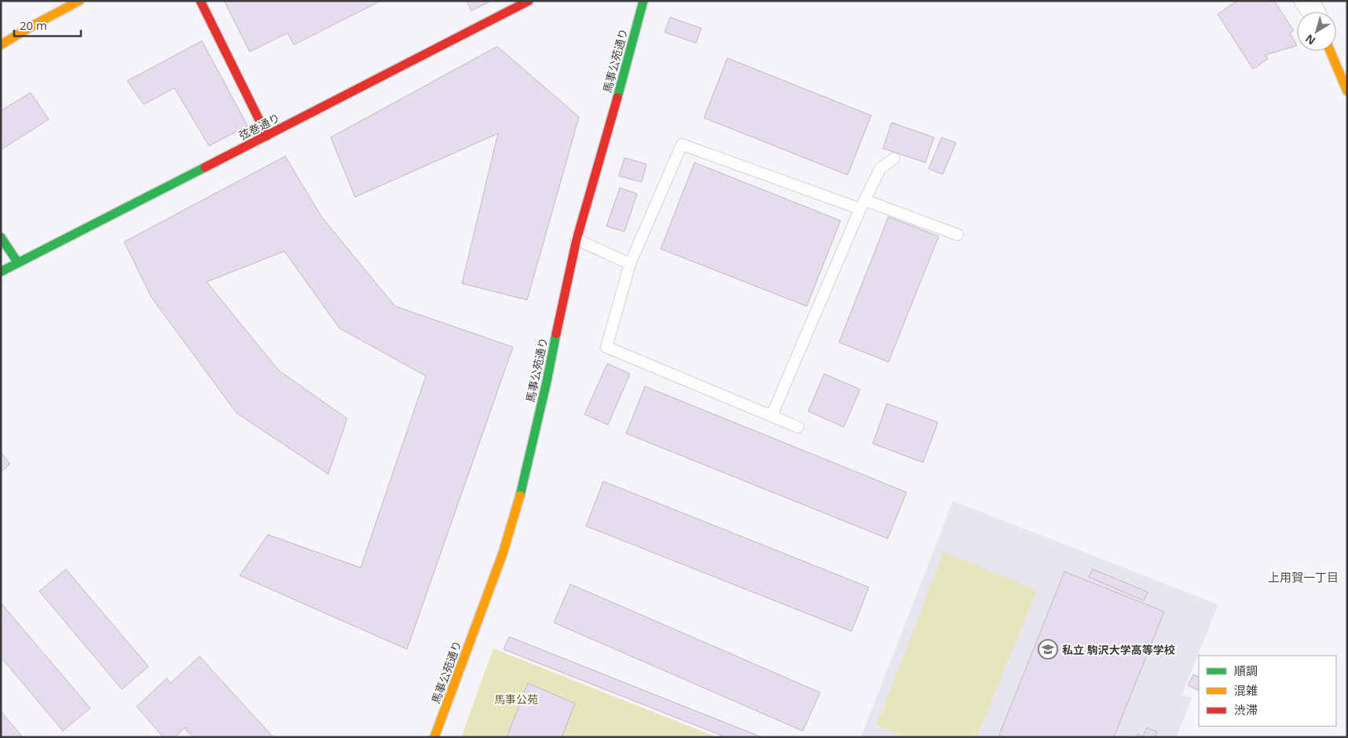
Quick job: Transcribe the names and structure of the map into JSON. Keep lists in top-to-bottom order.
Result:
{
  "streets": {
    "street": ["馬事公苑通り", "弦巻通り"]
  },
  "districts": ["上用賀一丁目"],
  "parks": ["馬事公苑"],
  "places": {
    "school or university": ["私立 駒沢大学高等学校"]
  },
  "legend": ["順調", "混雑", "渋滞"],
  "scale_bar": "20 m",
  "north": "bottom left"
}
